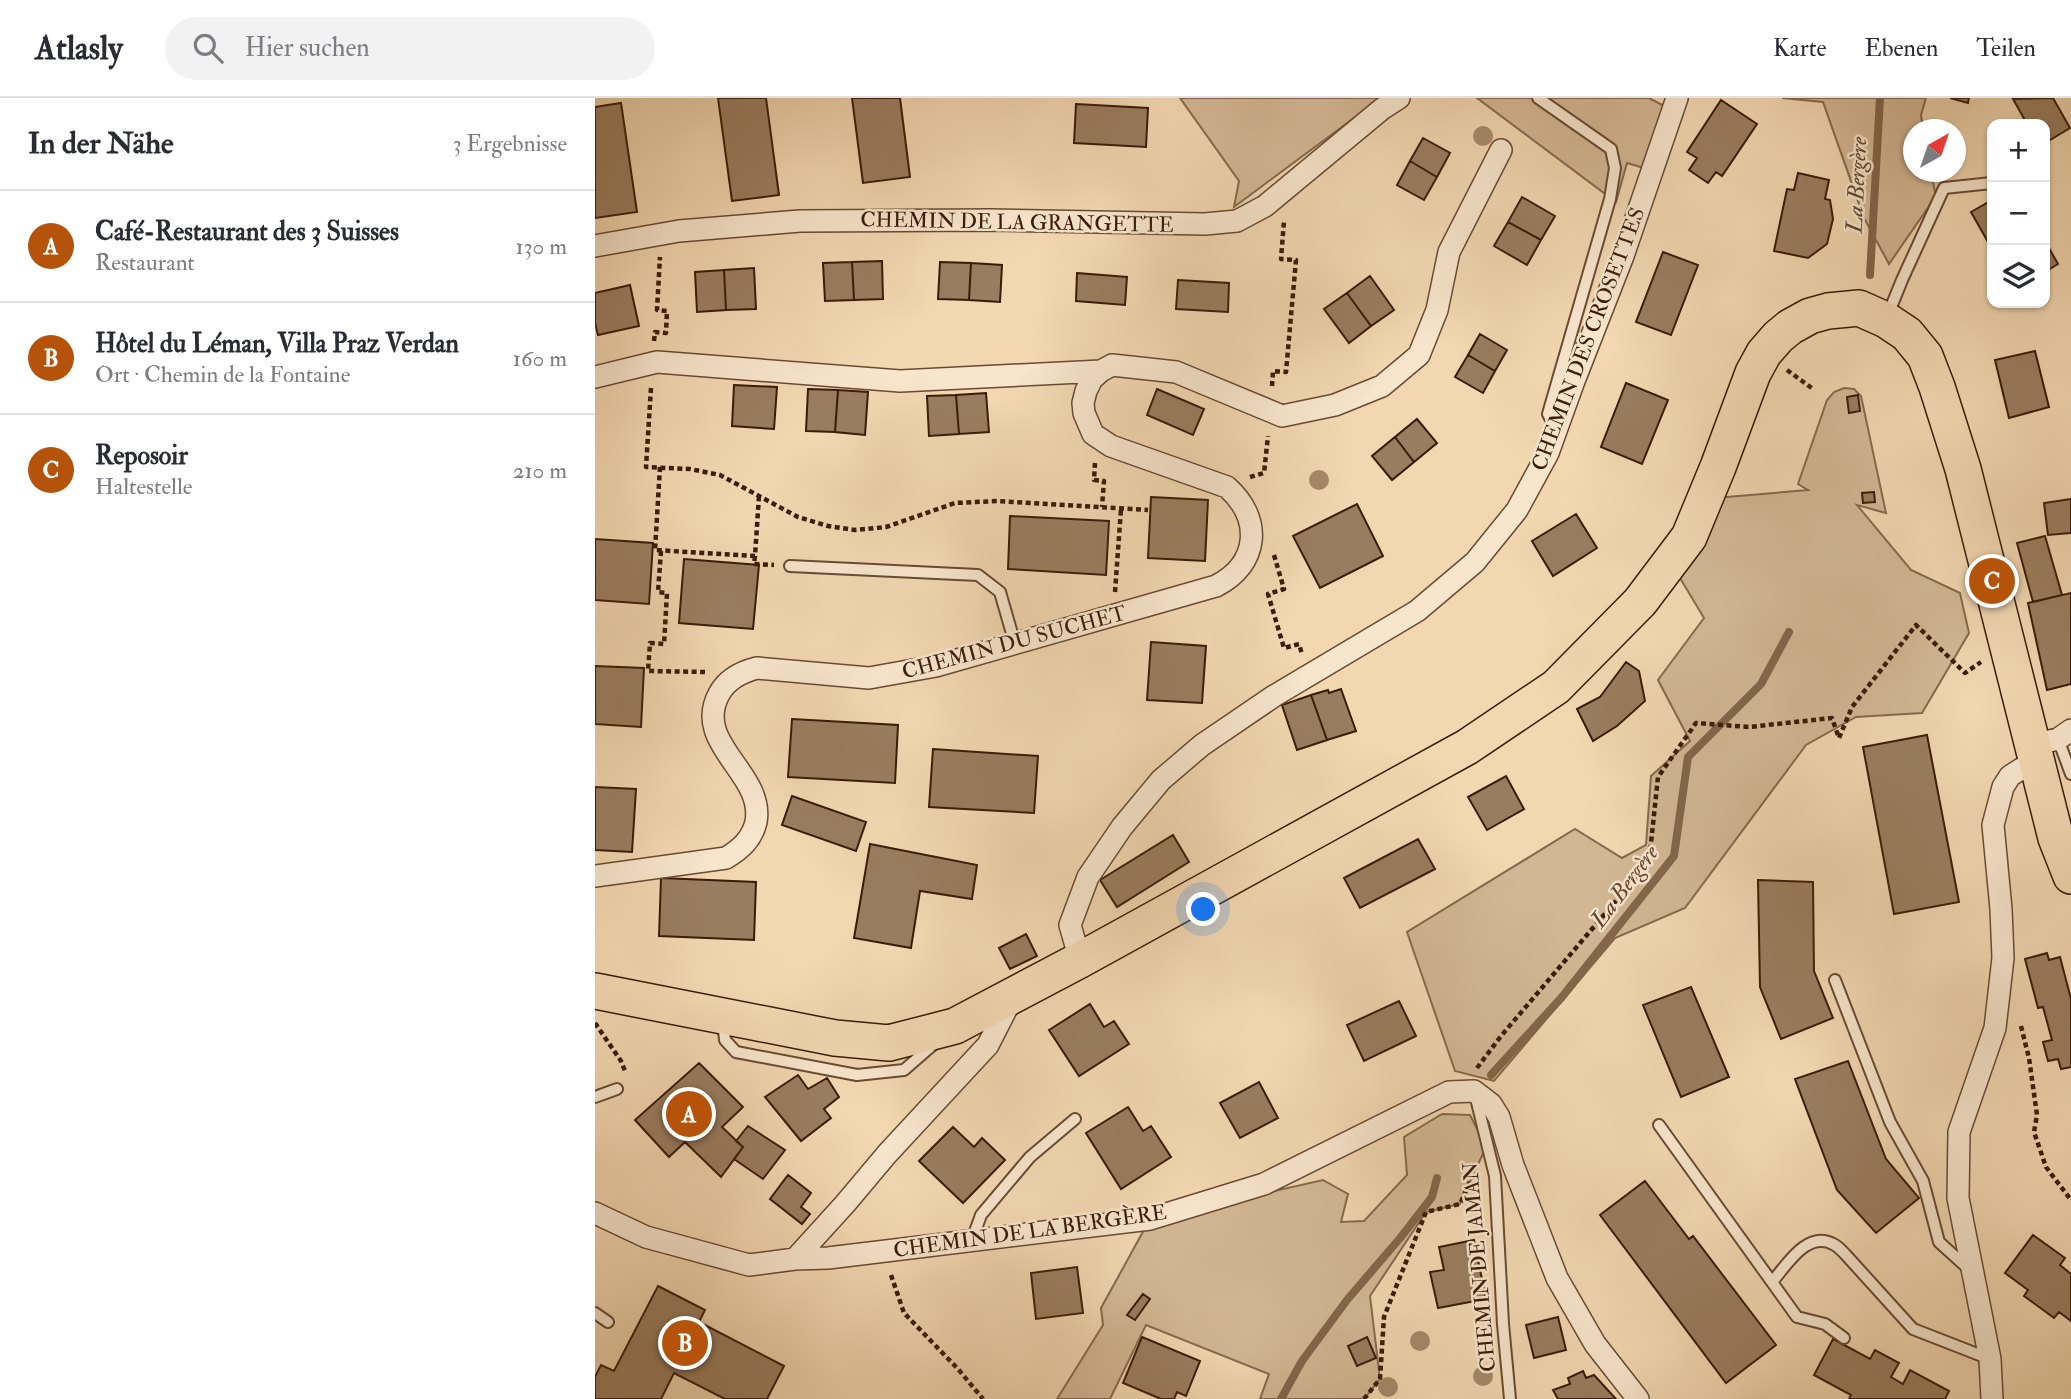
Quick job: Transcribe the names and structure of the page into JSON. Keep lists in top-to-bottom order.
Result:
{
  "streets": {
    "street": [
      "CHEMIN DE LA GRANGETTE",
      "CHEMIN DES CROSETTES",
      "CHEMIN DU SUCHET",
      "CHEMIN DE LA BERGÈRE"
    ],
    "lane": ["CHEMIN DE JAMAN"]
  },
  "crossings": [
    ["CHEMIN DE LA BERGÈRE", "CHEMIN DE JAMAN"]
  ],
  "water": ["La Bergère"],
  "north": "top right",
  "page": {
    "header": "Atlasly",
    "search": "Hier suchen",
    "nav": ["Karte", "Ebenen", "Teilen"],
    "heading": ["In der Nähe", "3 Ergebnisse"],
    "map_buttons": ["+", "−"],
    "list": [
      {
        "mark": "A",
        "name": "Café-Restaurant des 3 Suisses",
        "note": "Restaurant",
        "value": "130 m"
      },
      {
        "mark": "B",
        "name": "Hôtel du Léman, Villa Praz Verdan",
        "note": "Ort · Chemin de la Fontaine",
        "value": "160 m"
      },
      {
        "mark": "C",
        "name": "Reposoir",
        "note": "Haltestelle",
        "value": "210 m"
      }
    ],
    "pins": ["C", "A", "B"]
  }
}
